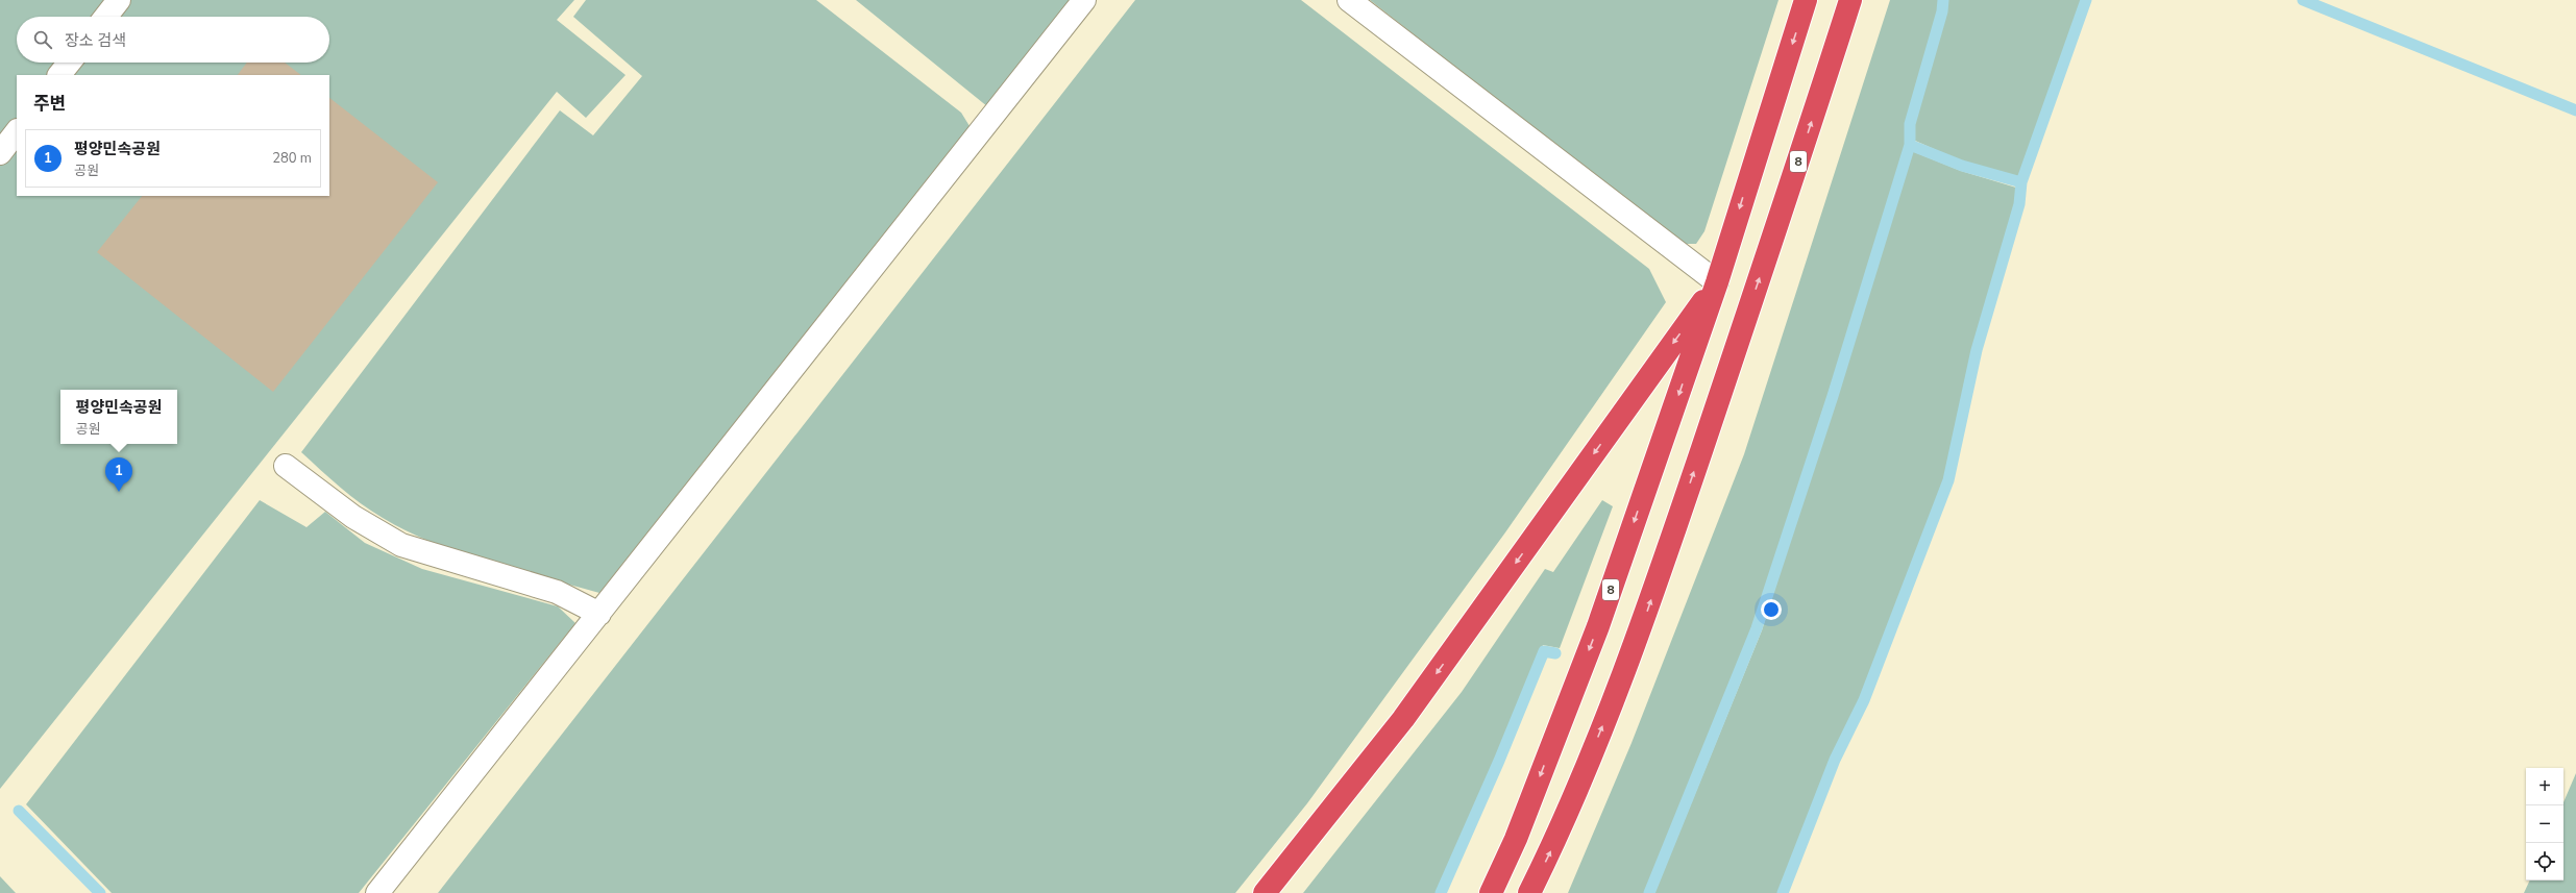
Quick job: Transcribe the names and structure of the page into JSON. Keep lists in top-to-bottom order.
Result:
{
  "streets": {
    "highway": ["8"]
  },
  "page": {
    "search": "장소 검색",
    "heading": "주변",
    "list": [
      {
        "mark": "1",
        "name": "평양민속공원",
        "note": "공원",
        "value": "280 m"
      }
    ],
    "popup": ["평양민속공원", "공원"],
    "pins": "1",
    "map_buttons": ["+", "−"]
  }
}
